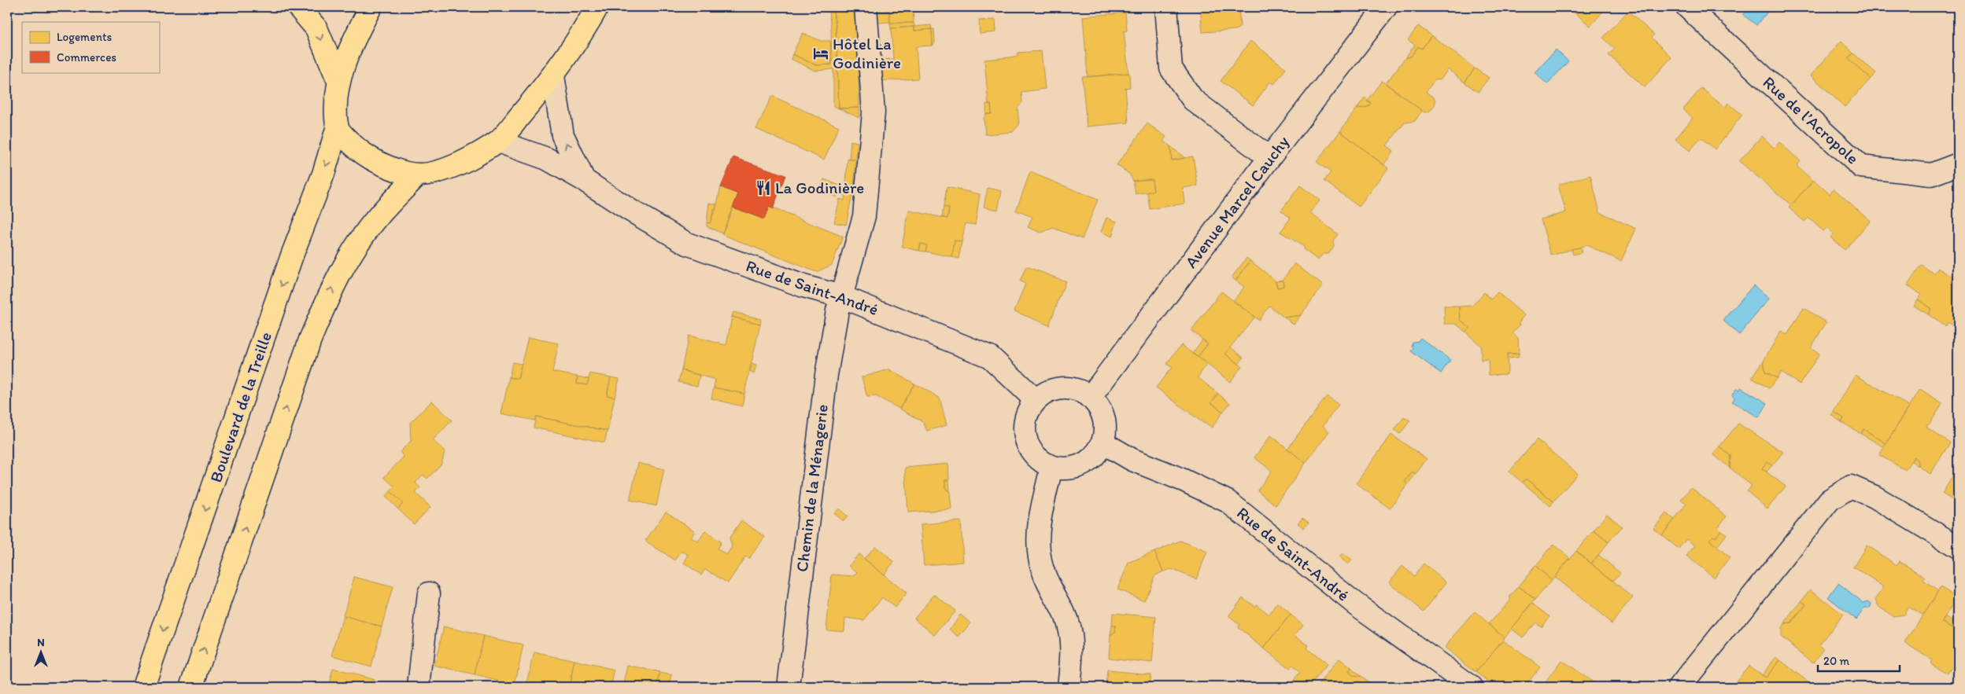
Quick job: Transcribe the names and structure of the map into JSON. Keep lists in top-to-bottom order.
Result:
{
  "streets": {
    "main road": ["Boulevard de la Treille"],
    "street": [
      "Rue de l’Acropole",
      "Avenue Marcel Cauchy",
      "Rue de Saint-André",
      "Chemin de la Ménagerie"
    ]
  },
  "crossings": [
    ["Avenue Marcel Cauchy", "Rue de Saint-André"],
    ["Rue de Saint-André", "Chemin de la Ménagerie"]
  ],
  "places": {
    "hotel": ["Hôtel La Godinière"],
    "restaurant": ["La Godinière"]
  },
  "legend": ["Logements", "Commerces"],
  "scale_bar": "20 m",
  "north": "top"
}
